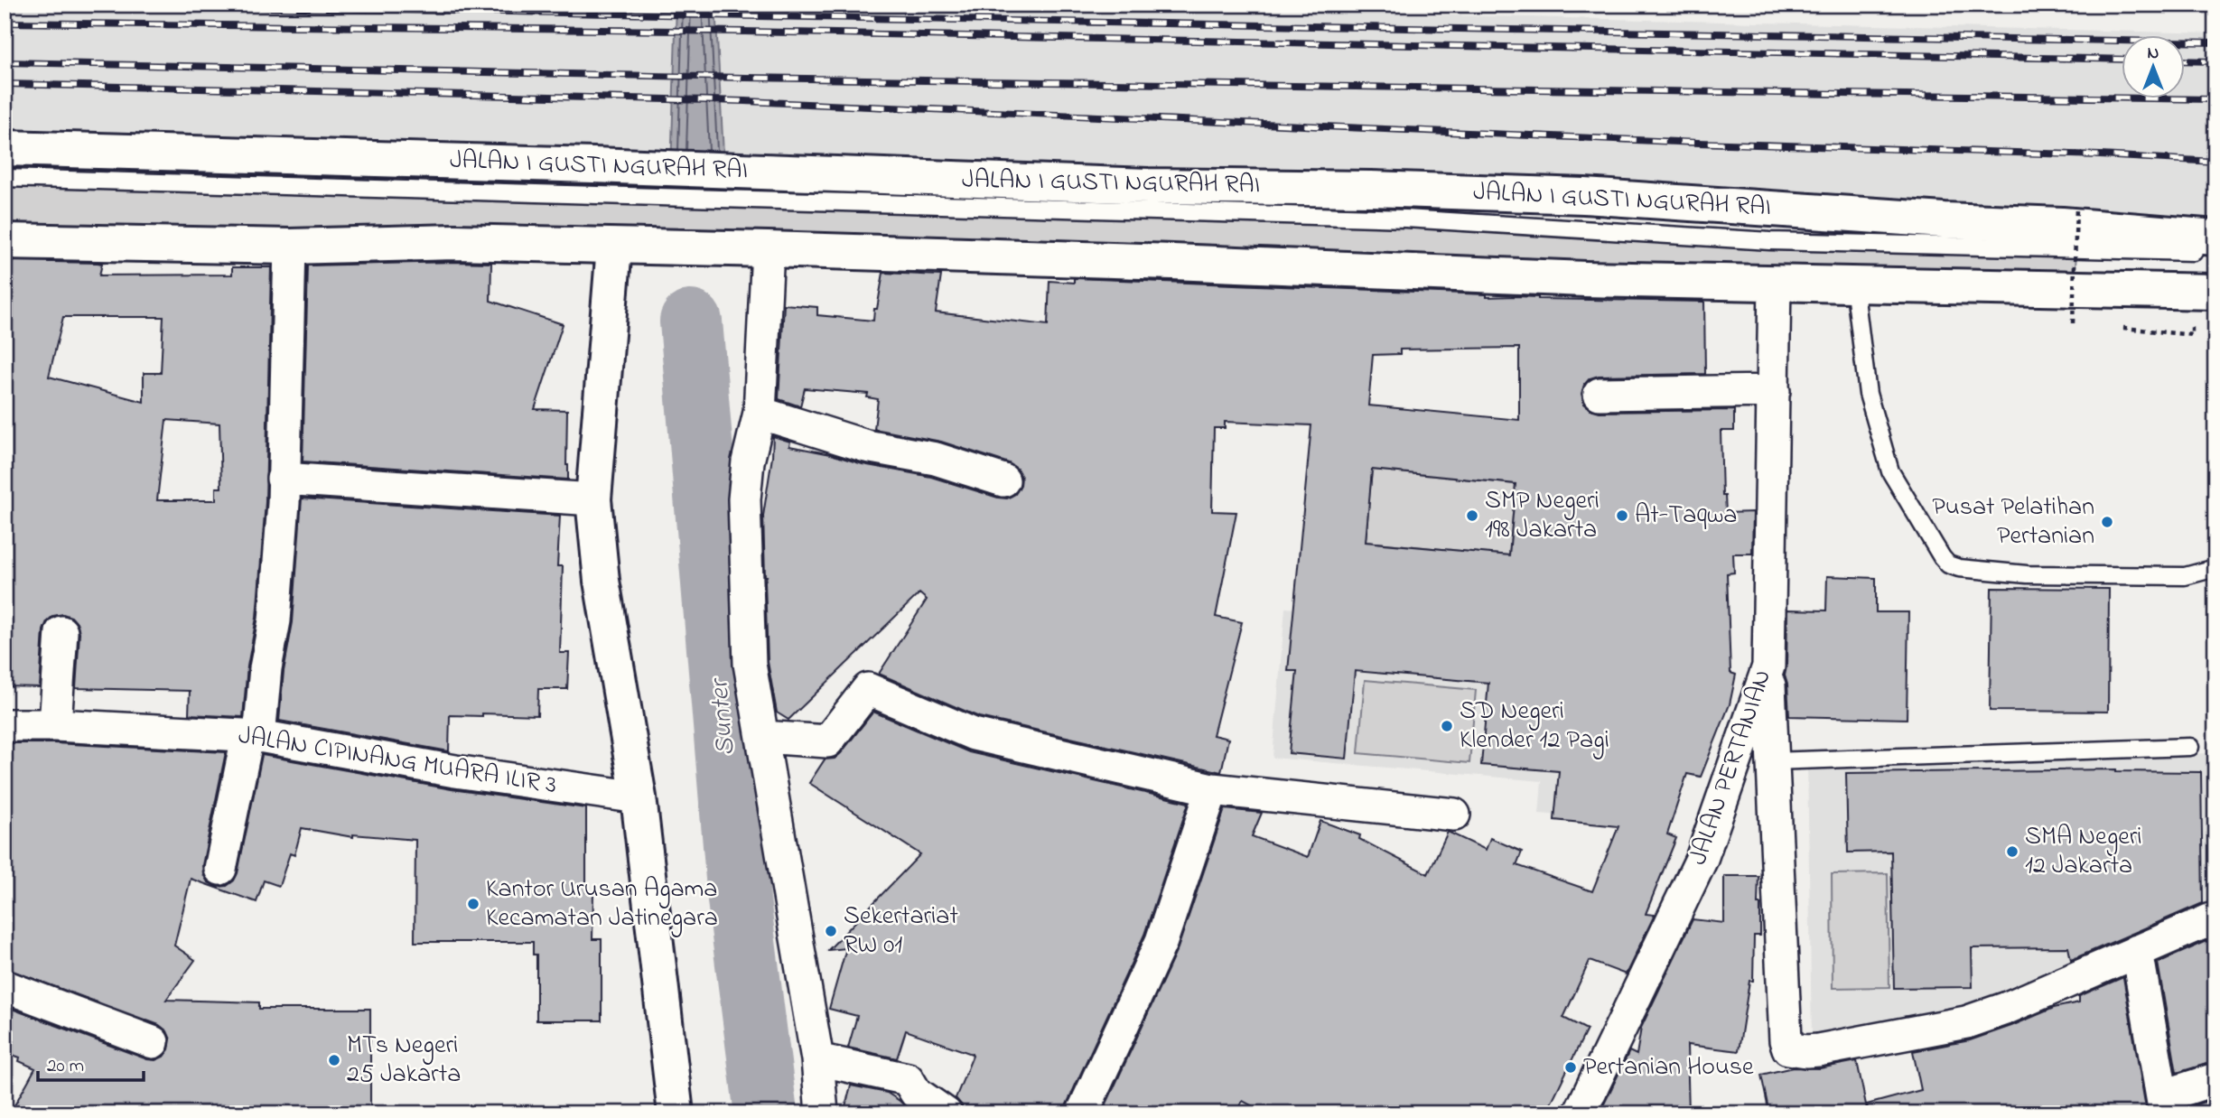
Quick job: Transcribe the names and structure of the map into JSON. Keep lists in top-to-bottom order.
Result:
{
  "streets": {
    "main road": ["JALAN I GUSTI NGURAH RAI"],
    "street": ["JALAN CIPINANG MUARA ILIR 3", "JALAN PERTANIAN"]
  },
  "water": ["Sunter"],
  "places": [
    "SMP Negeri 198 Jakarta",
    "At-Taqwa",
    "Pusat Pelatihan Pertanian",
    "SD Negeri Klender 12 Pagi",
    "SMA Negeri 12 Jakarta",
    "Kantor Urusan Agama Kecamatan Jatinegara",
    "Sekertariat RW 01",
    "MTs Negeri 25 Jakarta",
    "Pertanian House"
  ],
  "scale_bar": "20 m",
  "north": "top"
}
